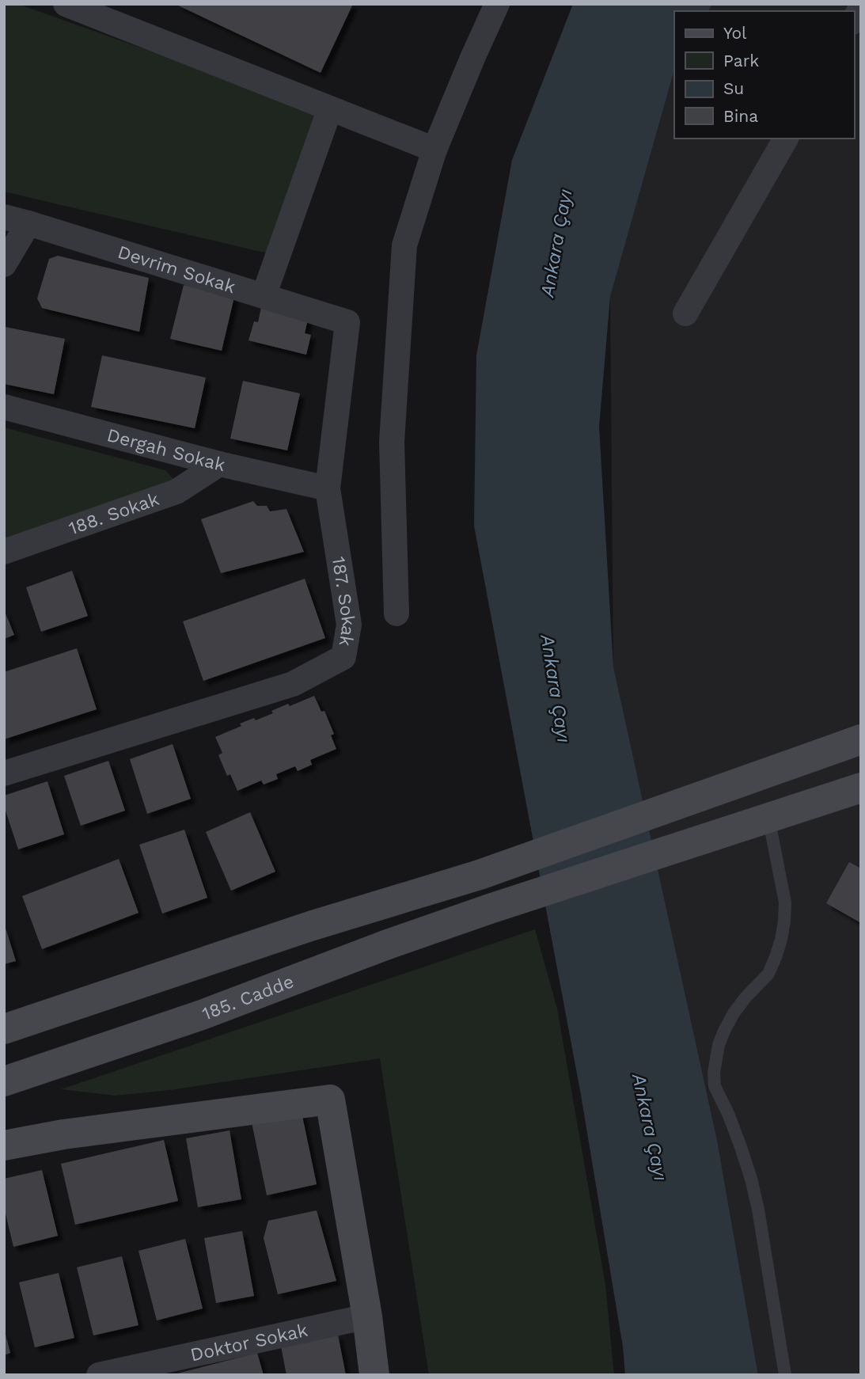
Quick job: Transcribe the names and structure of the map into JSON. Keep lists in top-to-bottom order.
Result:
{
  "streets": {
    "street": [
      "Devrim Sokak",
      "Dergah Sokak",
      "188. Sokak",
      "187. Sokak",
      "185. Cadde",
      "Doktor Sokak"
    ]
  },
  "crossings": [
    ["Devrim Sokak", "187. Sokak"],
    ["Dergah Sokak", "188. Sokak"],
    ["Dergah Sokak", "187. Sokak"]
  ],
  "water": ["Ankara Çayı"],
  "legend": [
    "Yol",
    "Park",
    "Su",
    "Bina"
  ]
}
